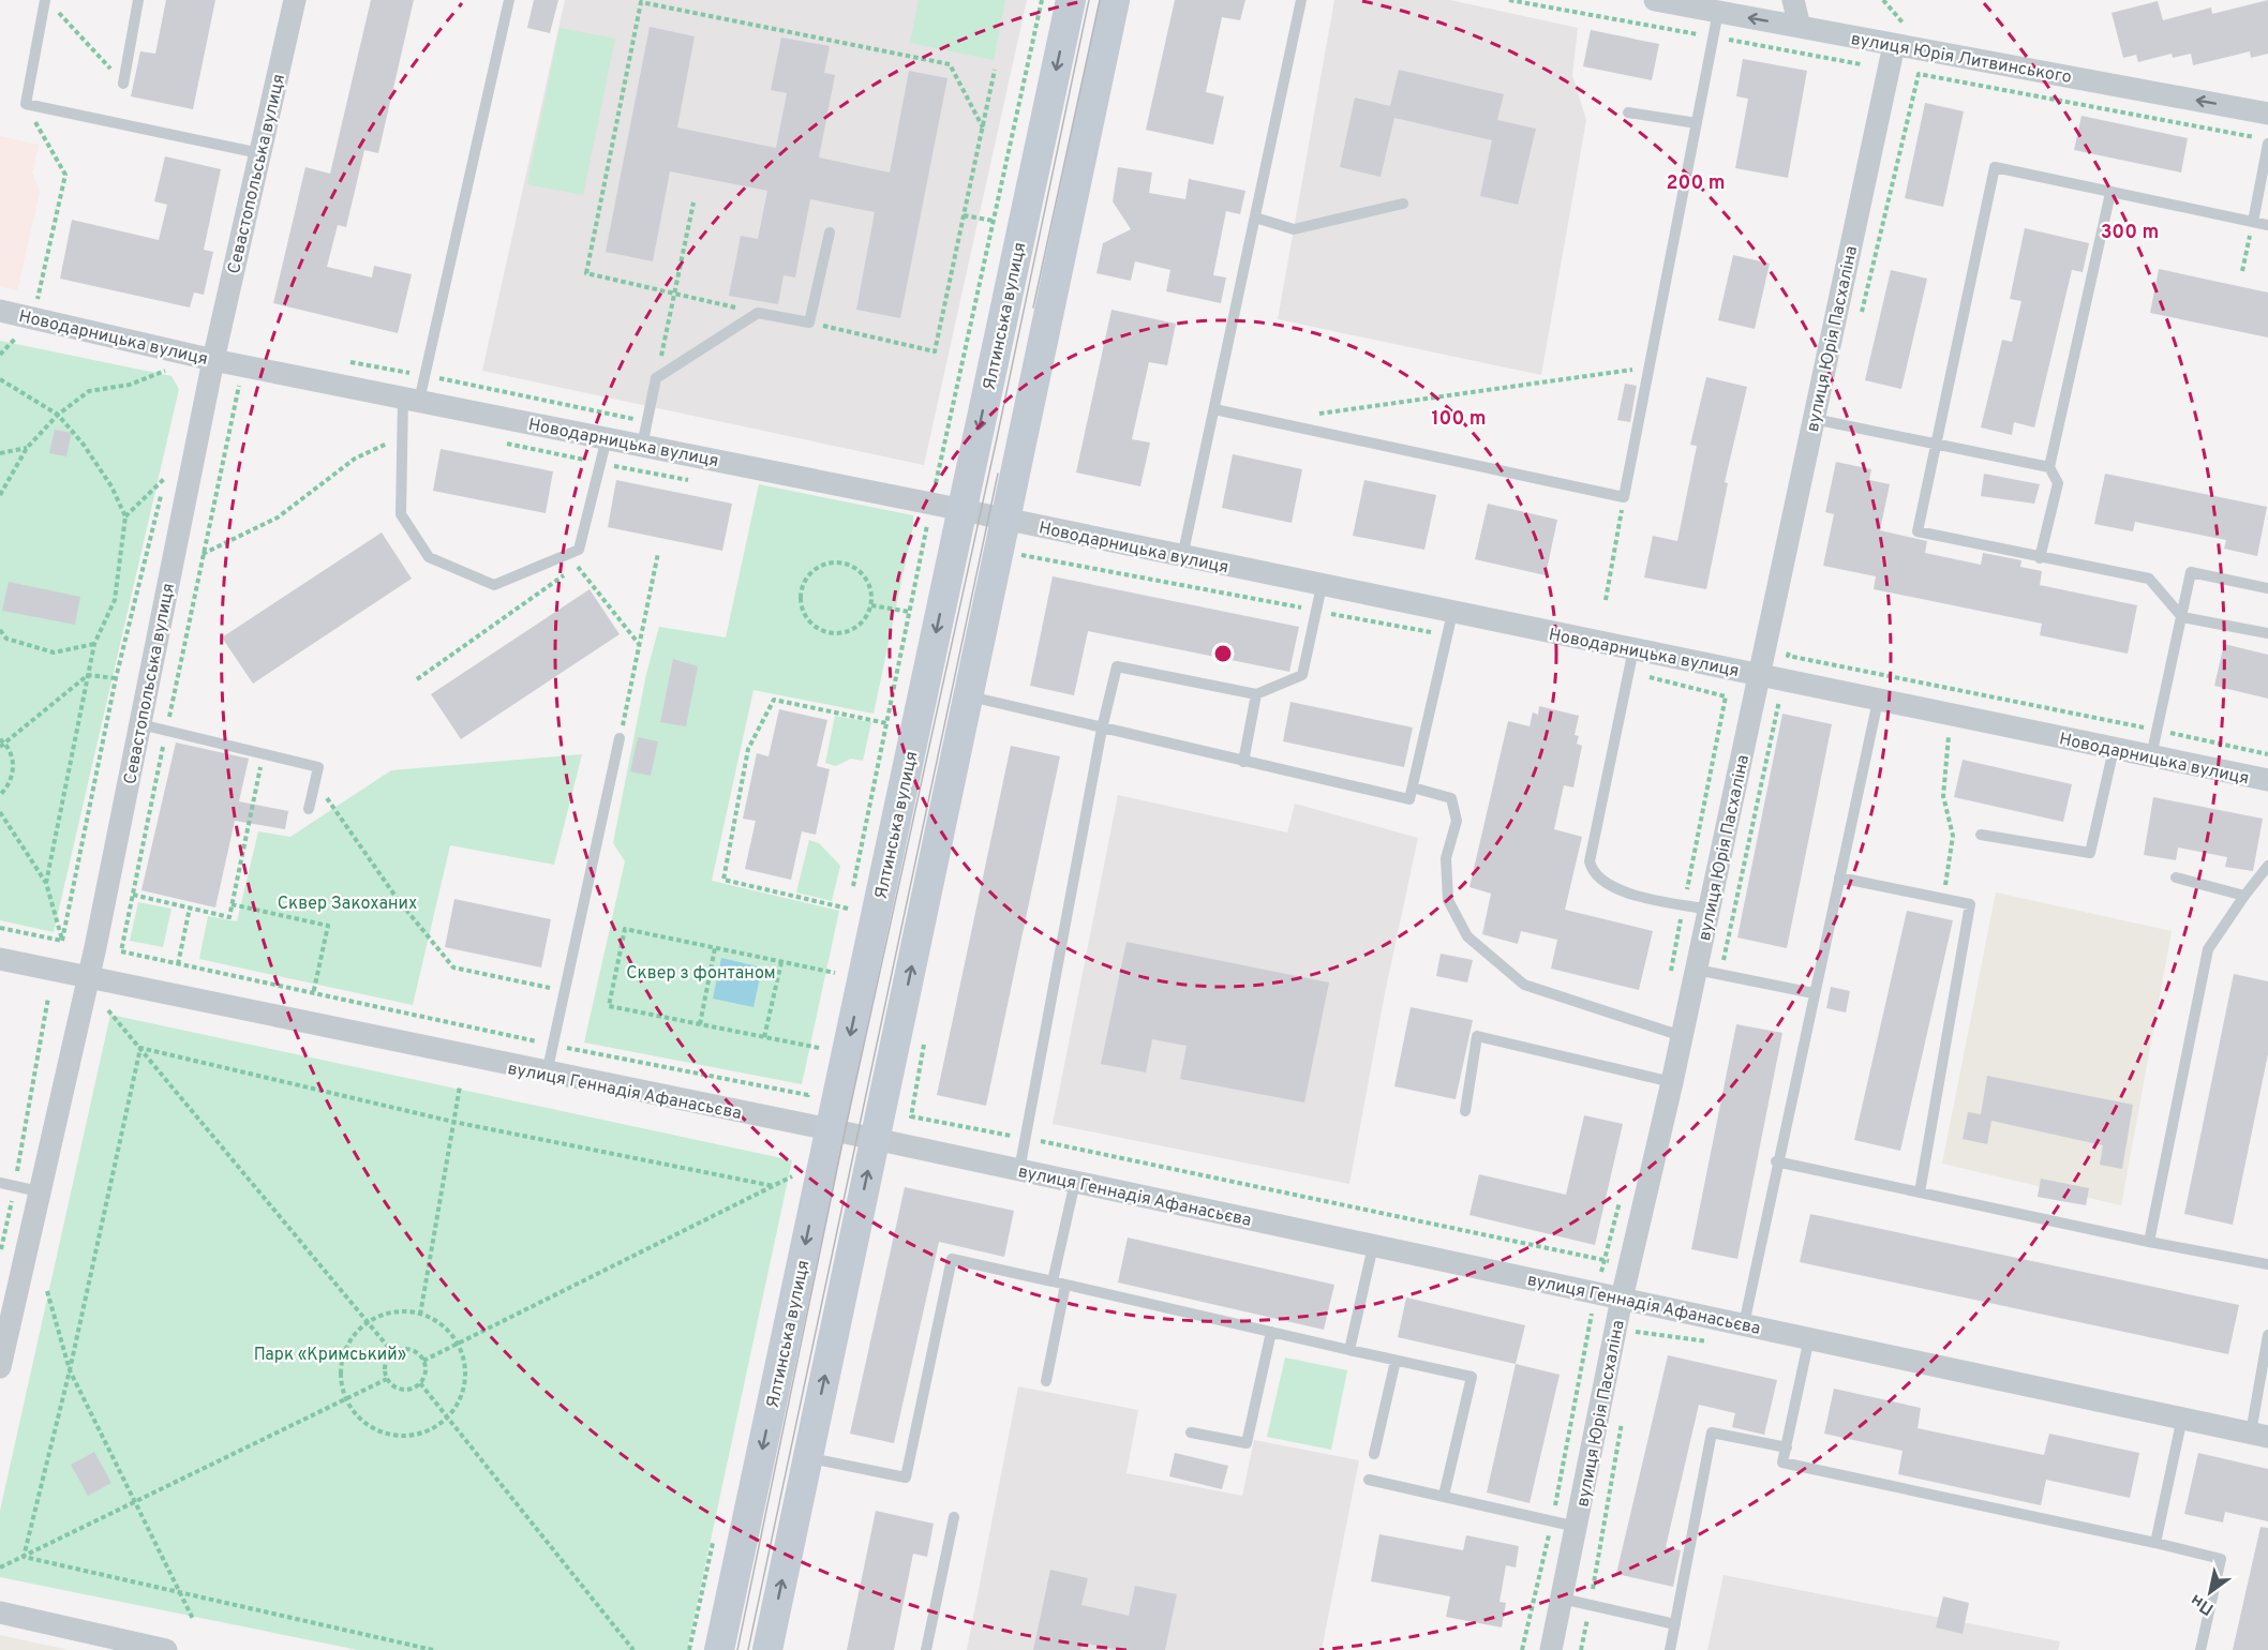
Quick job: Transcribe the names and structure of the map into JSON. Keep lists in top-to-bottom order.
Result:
{
  "streets": {
    "street": [
      "вулиця Юрія Литвинського",
      "Севастопольська вулиця",
      "Ялтинська вулиця",
      "Новодарницька вулиця",
      "вулиця Юрія Пасхаліна",
      "вулиця Геннадія Афанасьєва"
    ]
  },
  "crossings": [
    ["вулиця Юрія Литвинського", "вулиця Юрія Пасхаліна"],
    ["Севастопольська вулиця", "Новодарницька вулиця"],
    ["Севастопольська вулиця", "вулиця Геннадія Афанасьєва"],
    ["Ялтинська вулиця", "Новодарницька вулиця"],
    ["Ялтинська вулиця", "вулиця Геннадія Афанасьєва"],
    ["Новодарницька вулиця", "вулиця Юрія Пасхаліна"],
    ["вулиця Юрія Пасхаліна", "вулиця Геннадія Афанасьєва"]
  ],
  "one_way": ["вулиця Юрія Литвинського"],
  "parks": ["Сквер Закоханих", "Сквер з фонтаном", "Парк «Кримський»"],
  "north": "bottom left",
  "rings": ["200 m", "300 m", "100 m"]
}
